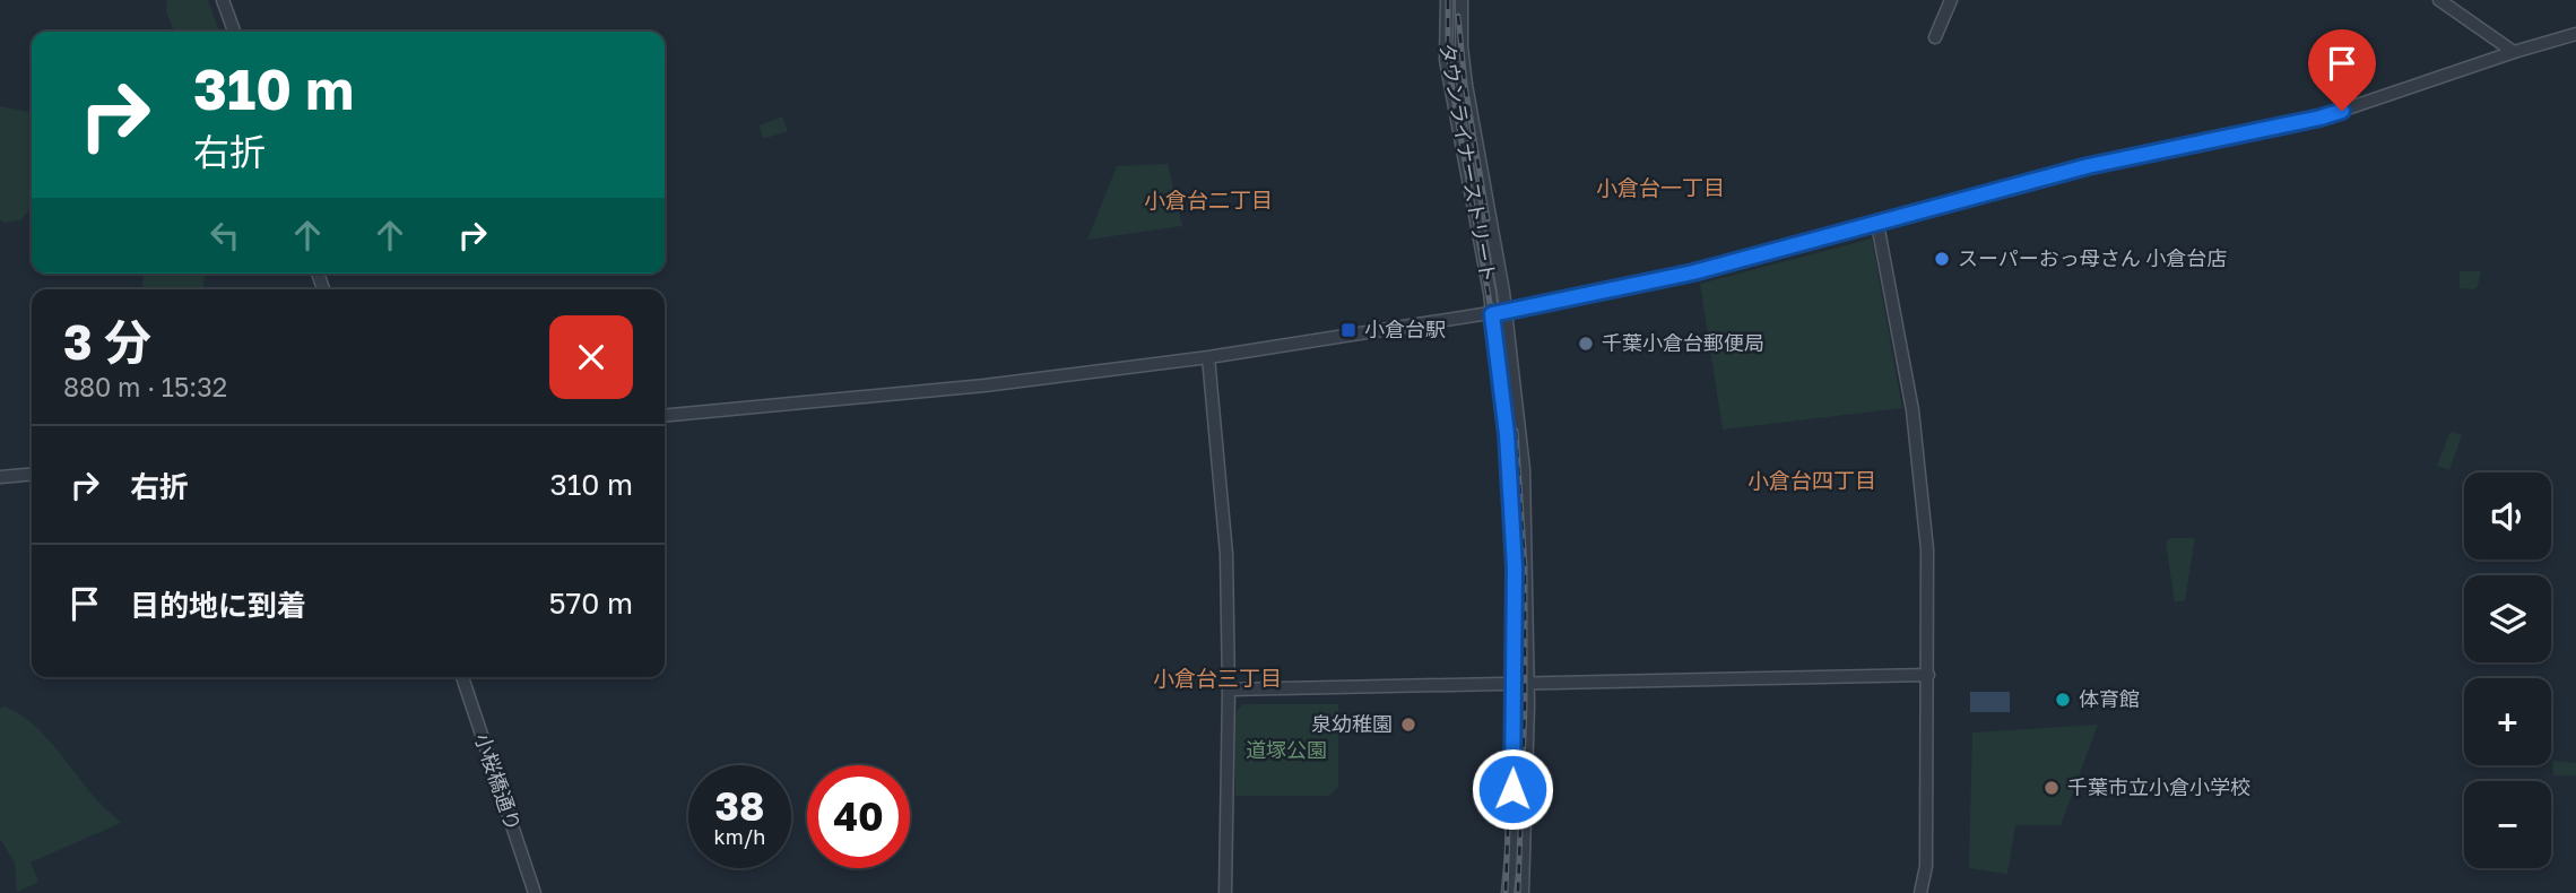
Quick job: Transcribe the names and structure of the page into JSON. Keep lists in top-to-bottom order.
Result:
{
  "streets": {
    "street": ["タウンライナーストリート", "小桜橋通り"]
  },
  "districts": [
    "小倉台一丁目",
    "小倉台二丁目",
    "小倉台四丁目",
    "小倉台三丁目"
  ],
  "parks": ["道塚公園"],
  "places": {
    "other": [
      "スーパーおっ母さん 小倉台店",
      "千葉小倉台郵便局",
      "体育館",
      "泉幼稚園",
      "千葉市立小倉小学校"
    ],
    "transit": ["小倉台駅"]
  },
  "page": {
    "turn": ["310 m", "右折"],
    "heading": ["3 分", "880 m · 15:32"],
    "list": [
      {
        "name": "右折",
        "value": "310 m"
      },
      {
        "name": "目的地に到着",
        "value": "570 m"
      }
    ],
    "map_buttons": ["+", "−"],
    "speed": "38 km/h",
    "limit": "40"
  }
}
